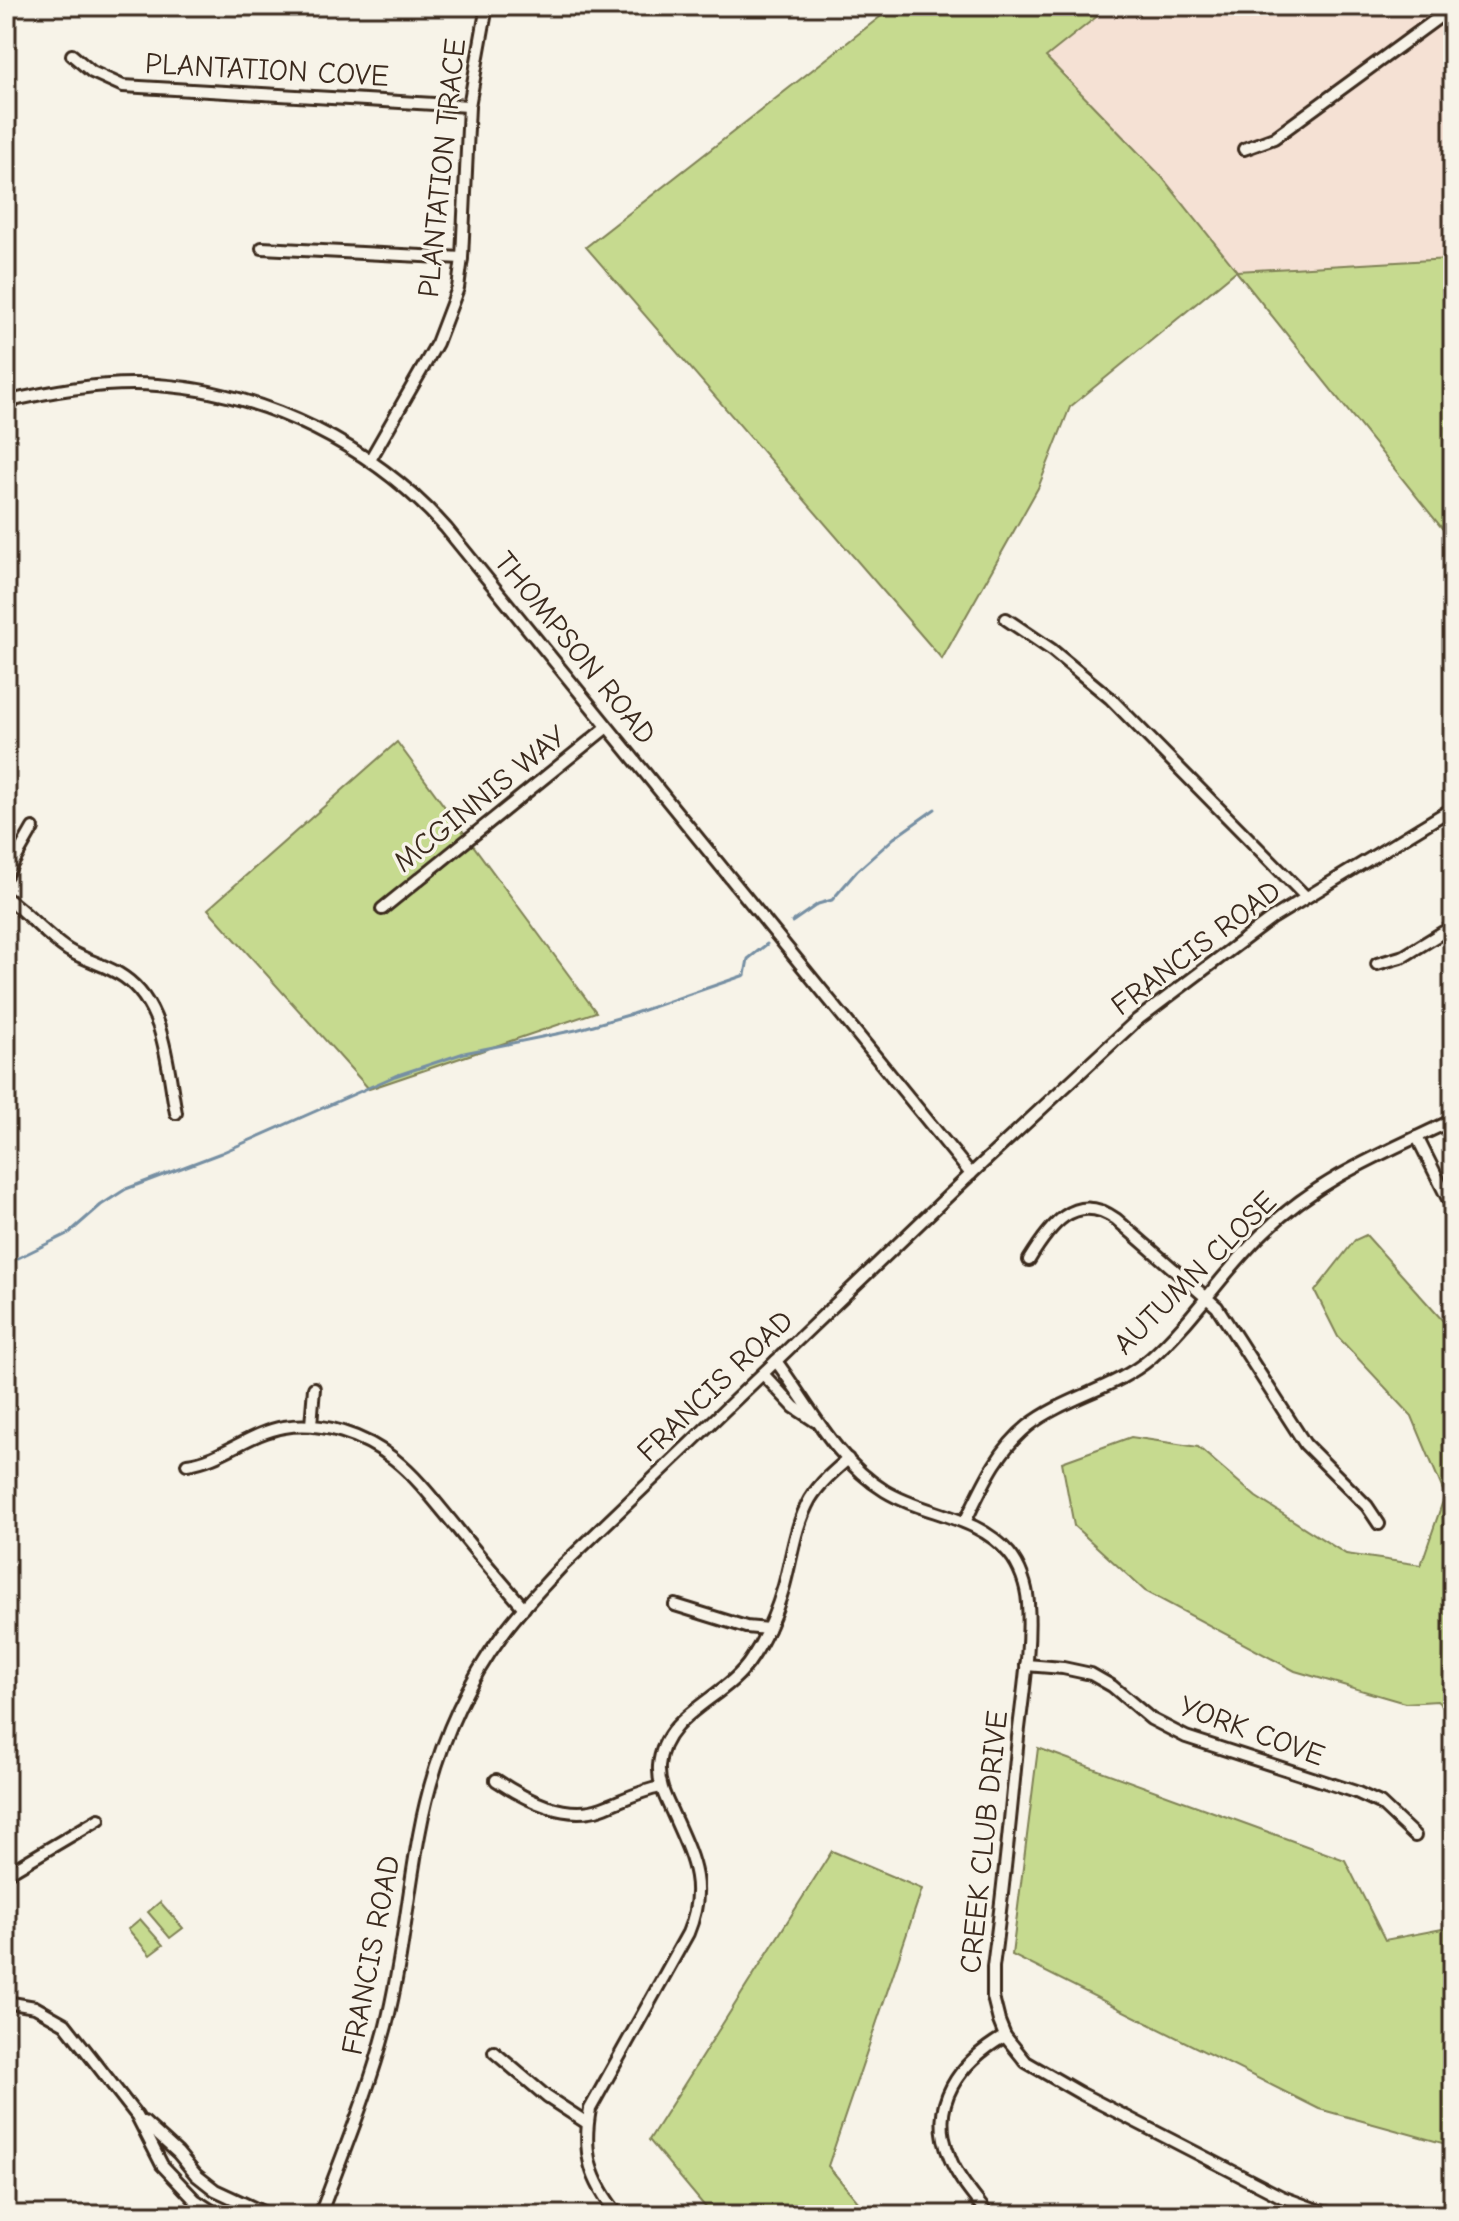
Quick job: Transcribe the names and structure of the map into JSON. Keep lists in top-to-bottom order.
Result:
{
  "streets": {
    "street": [
      "PLANTATION COVE",
      "PLANTATION TRACE",
      "THOMPSON ROAD",
      "MCGINNIS WAY",
      "FRANCIS ROAD",
      "AUTUMN CLOSE",
      "YORK COVE",
      "CREEK CLUB DRIVE"
    ]
  },
  "crossings": [
    ["PLANTATION COVE", "PLANTATION TRACE"],
    ["PLANTATION TRACE", "THOMPSON ROAD"],
    ["THOMPSON ROAD", "MCGINNIS WAY"],
    ["THOMPSON ROAD", "FRANCIS ROAD"],
    ["FRANCIS ROAD", "CREEK CLUB DRIVE"],
    ["AUTUMN CLOSE", "CREEK CLUB DRIVE"],
    ["YORK COVE", "CREEK CLUB DRIVE"]
  ]
}
